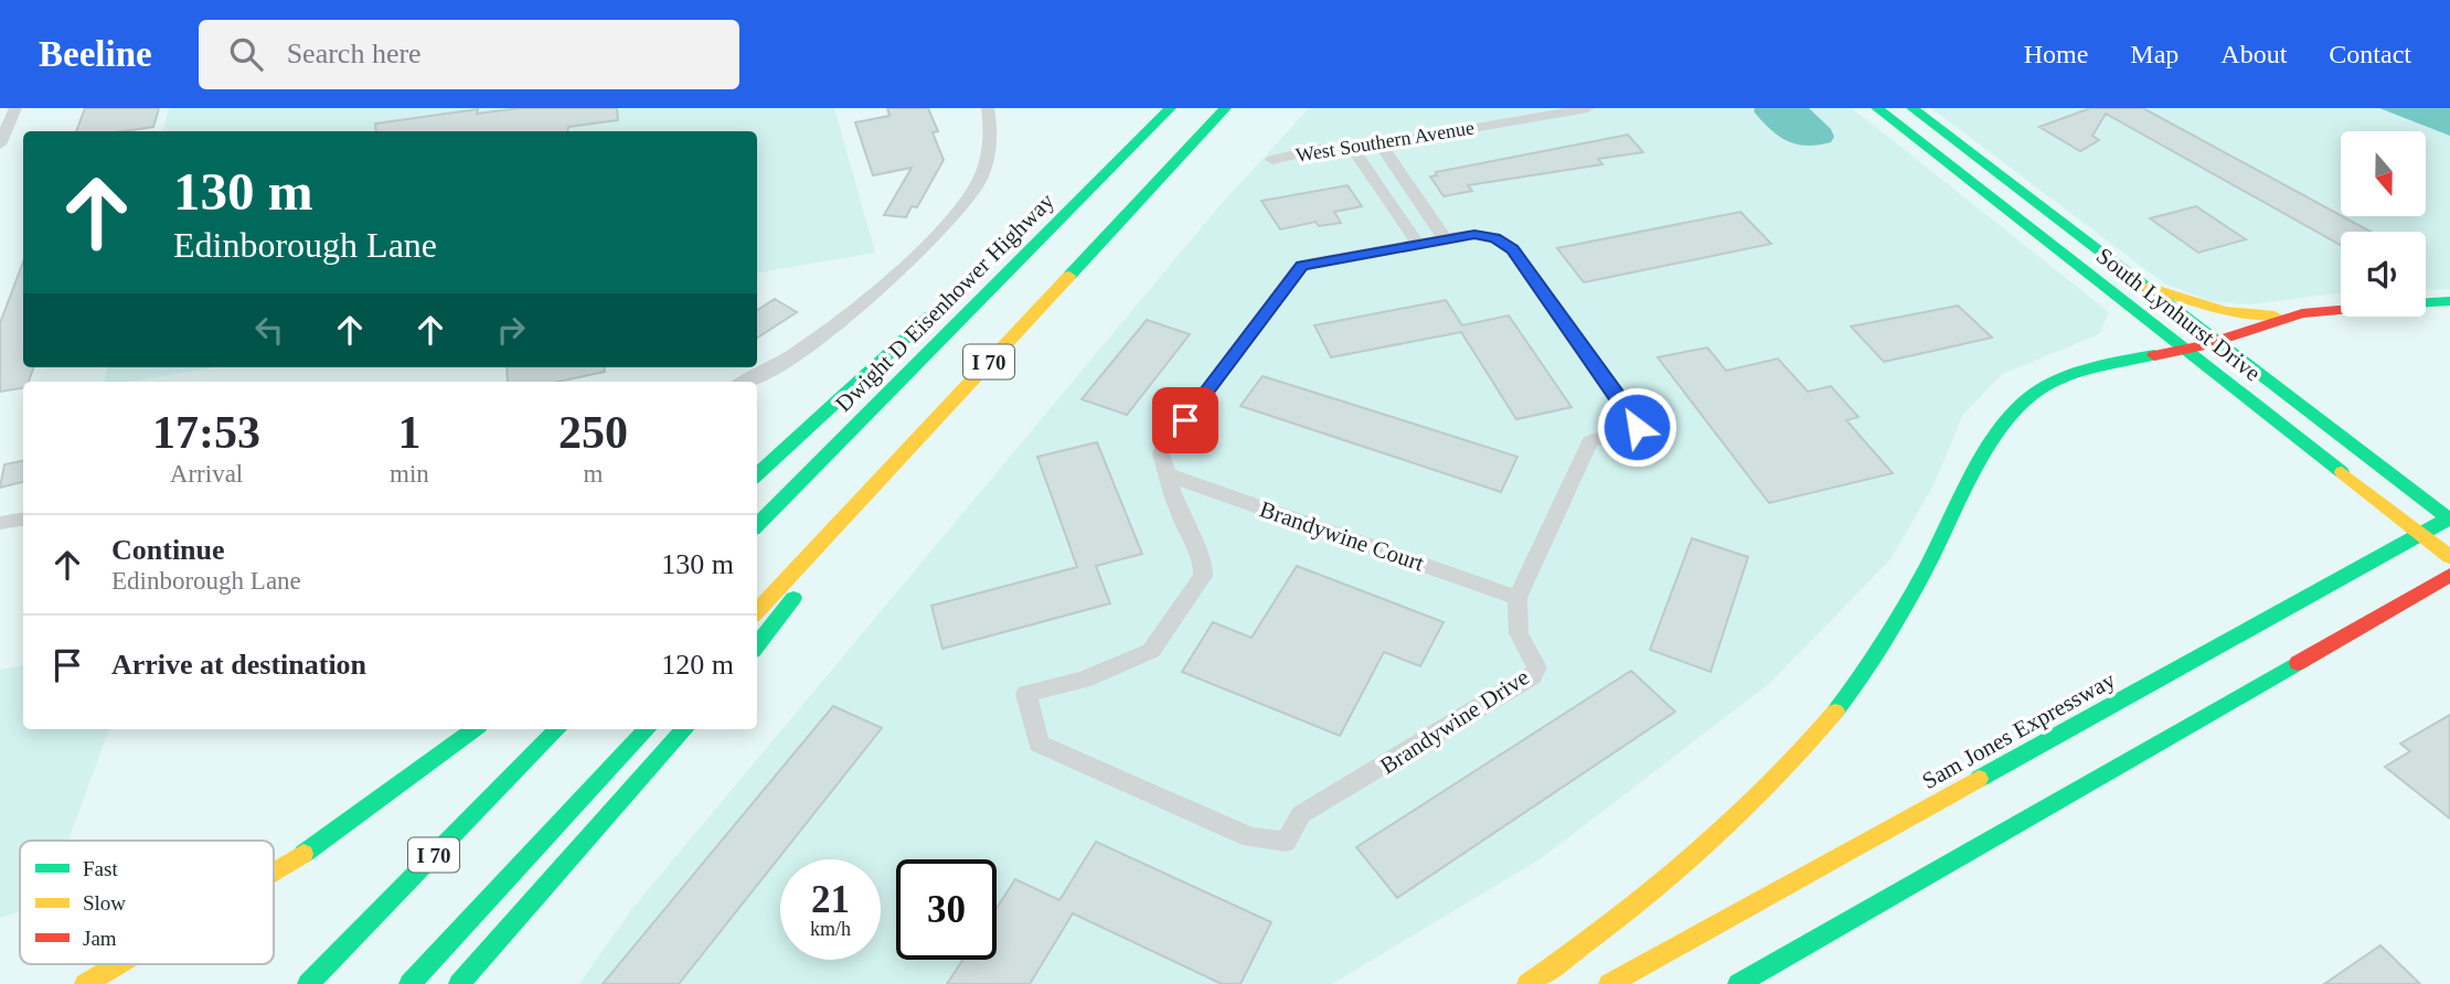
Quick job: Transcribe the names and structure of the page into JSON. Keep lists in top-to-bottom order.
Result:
{
  "streets": {
    "main road": [
      "Dwight D Eisenhower Highway",
      "South Lynhurst Drive",
      "I 70",
      "Sam Jones Expressway"
    ],
    "street": ["West Southern Avenue", "Brandywine Court", "Brandywine Drive"]
  },
  "crossings": [
    ["South Lynhurst Drive", "Sam Jones Expressway"],
    ["Brandywine Court", "Brandywine Drive"]
  ],
  "legend": ["Fast", "Slow", "Jam"],
  "north": "bottom",
  "page": {
    "header": "Beeline",
    "search": "Search here",
    "nav": [
      "Home",
      "Map",
      "About",
      "Contact"
    ],
    "turn": ["130 m", "Edinborough Lane"],
    "eta": [
      "17:53",
      "Arrival",
      "1",
      "min",
      "250",
      "m"
    ],
    "list": [
      {
        "name": "Continue",
        "note": "Edinborough Lane",
        "value": "130 m"
      },
      {
        "name": "Arrive at destination",
        "value": "120 m"
      }
    ],
    "speed": "21 km/h",
    "limit": "30"
  }
}
